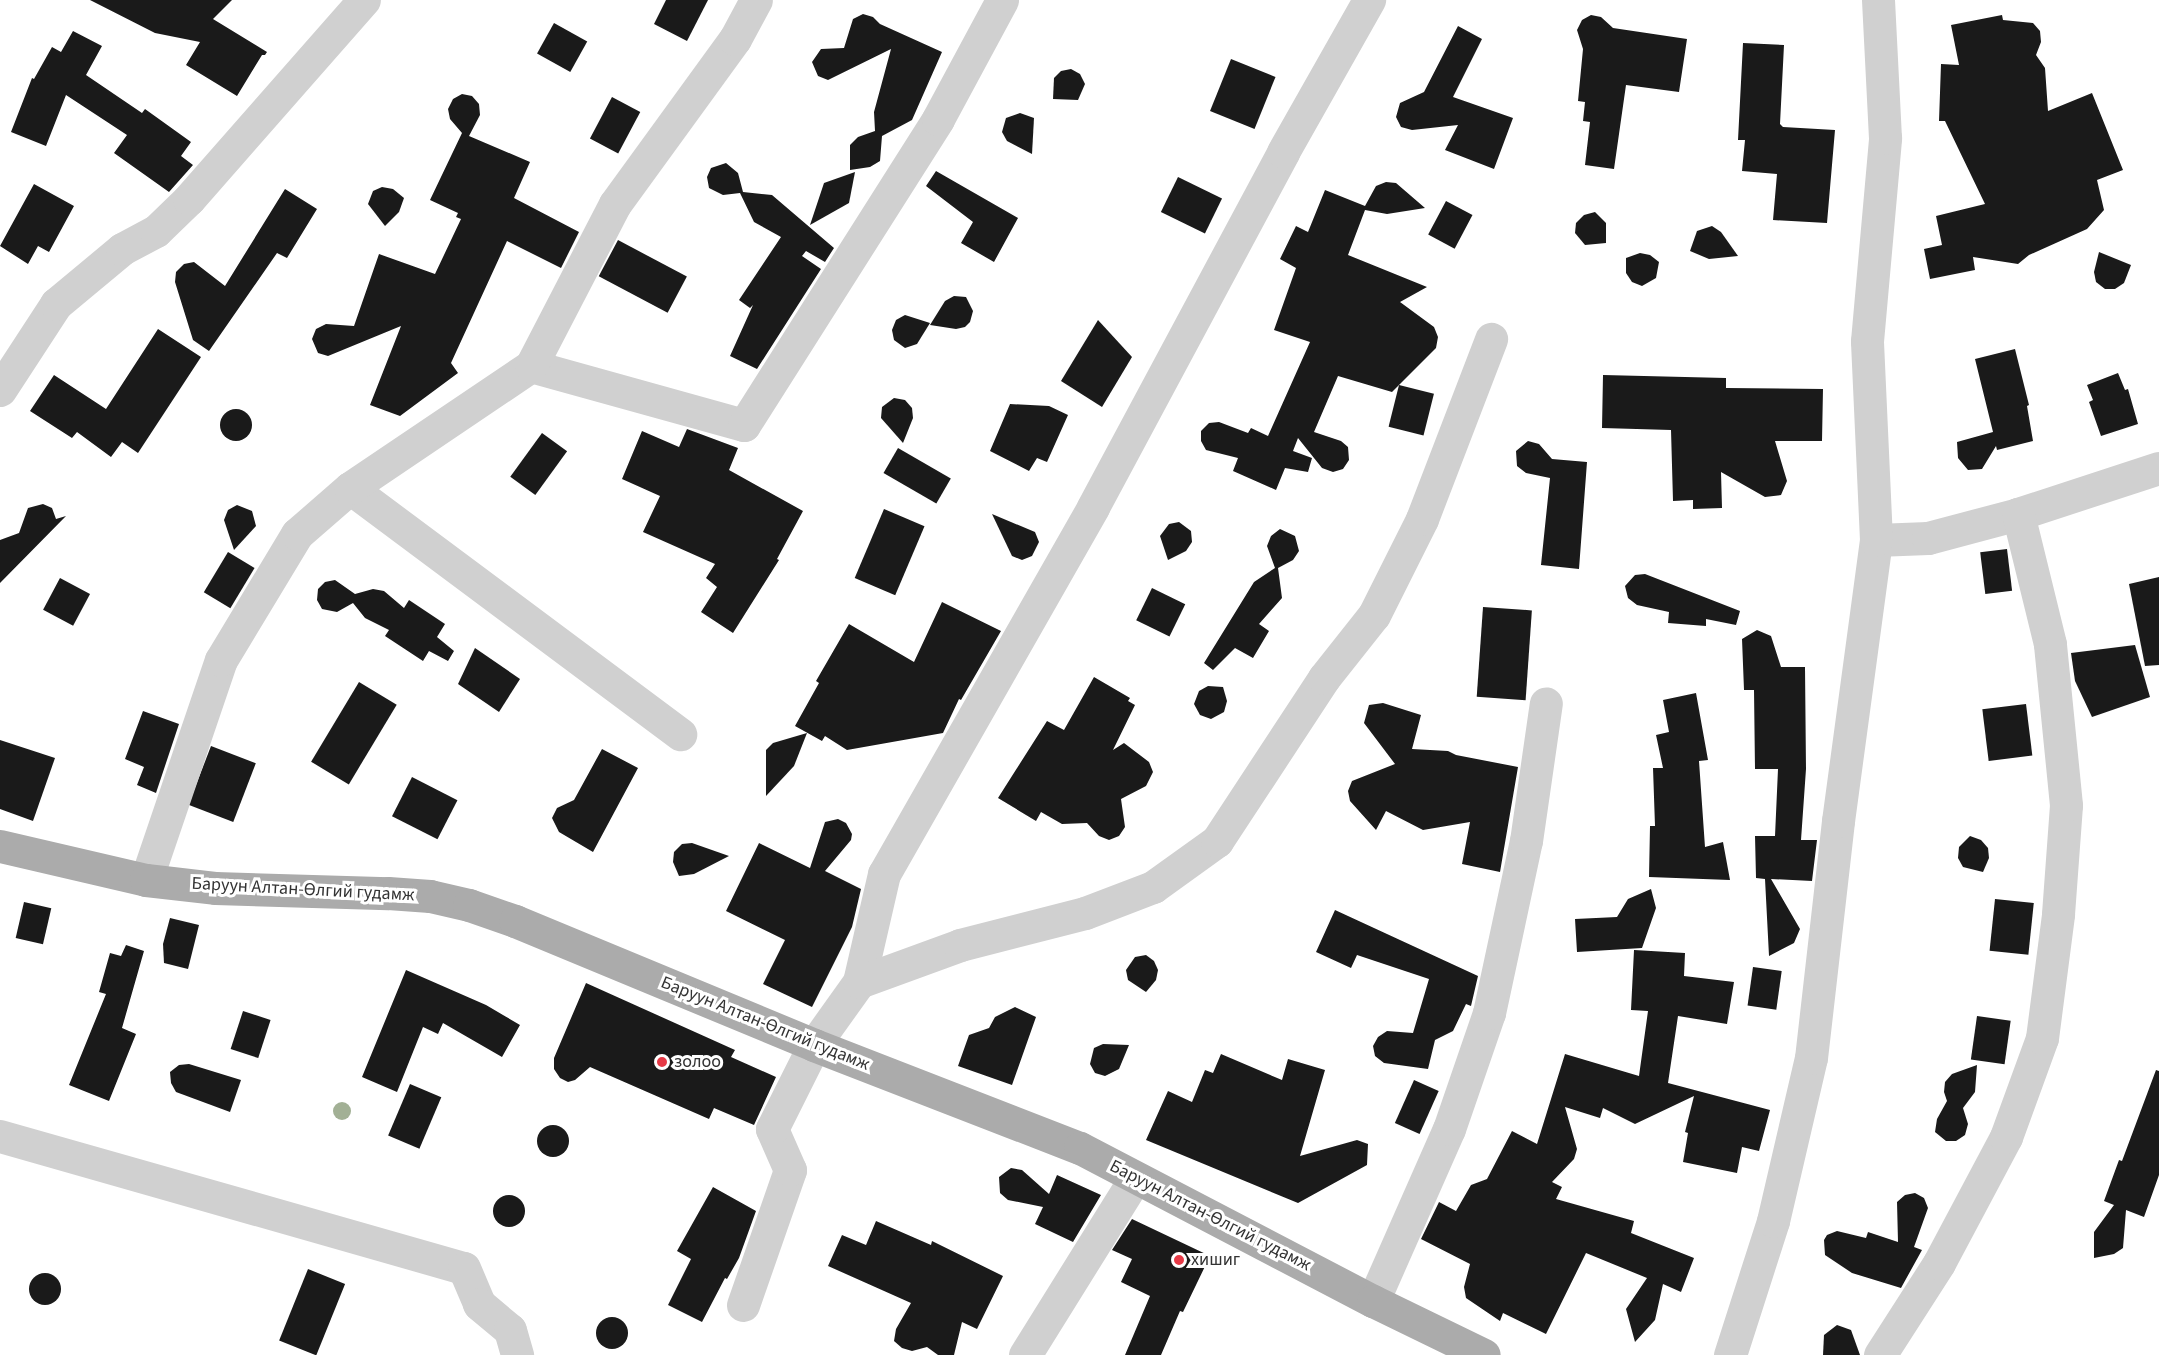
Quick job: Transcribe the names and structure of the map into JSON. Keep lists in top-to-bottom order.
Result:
{
  "streets": {
    "main road": ["Баруун Алтан-Өлгий гудамж"]
  },
  "places": ["золоо", "хишиг"]
}
